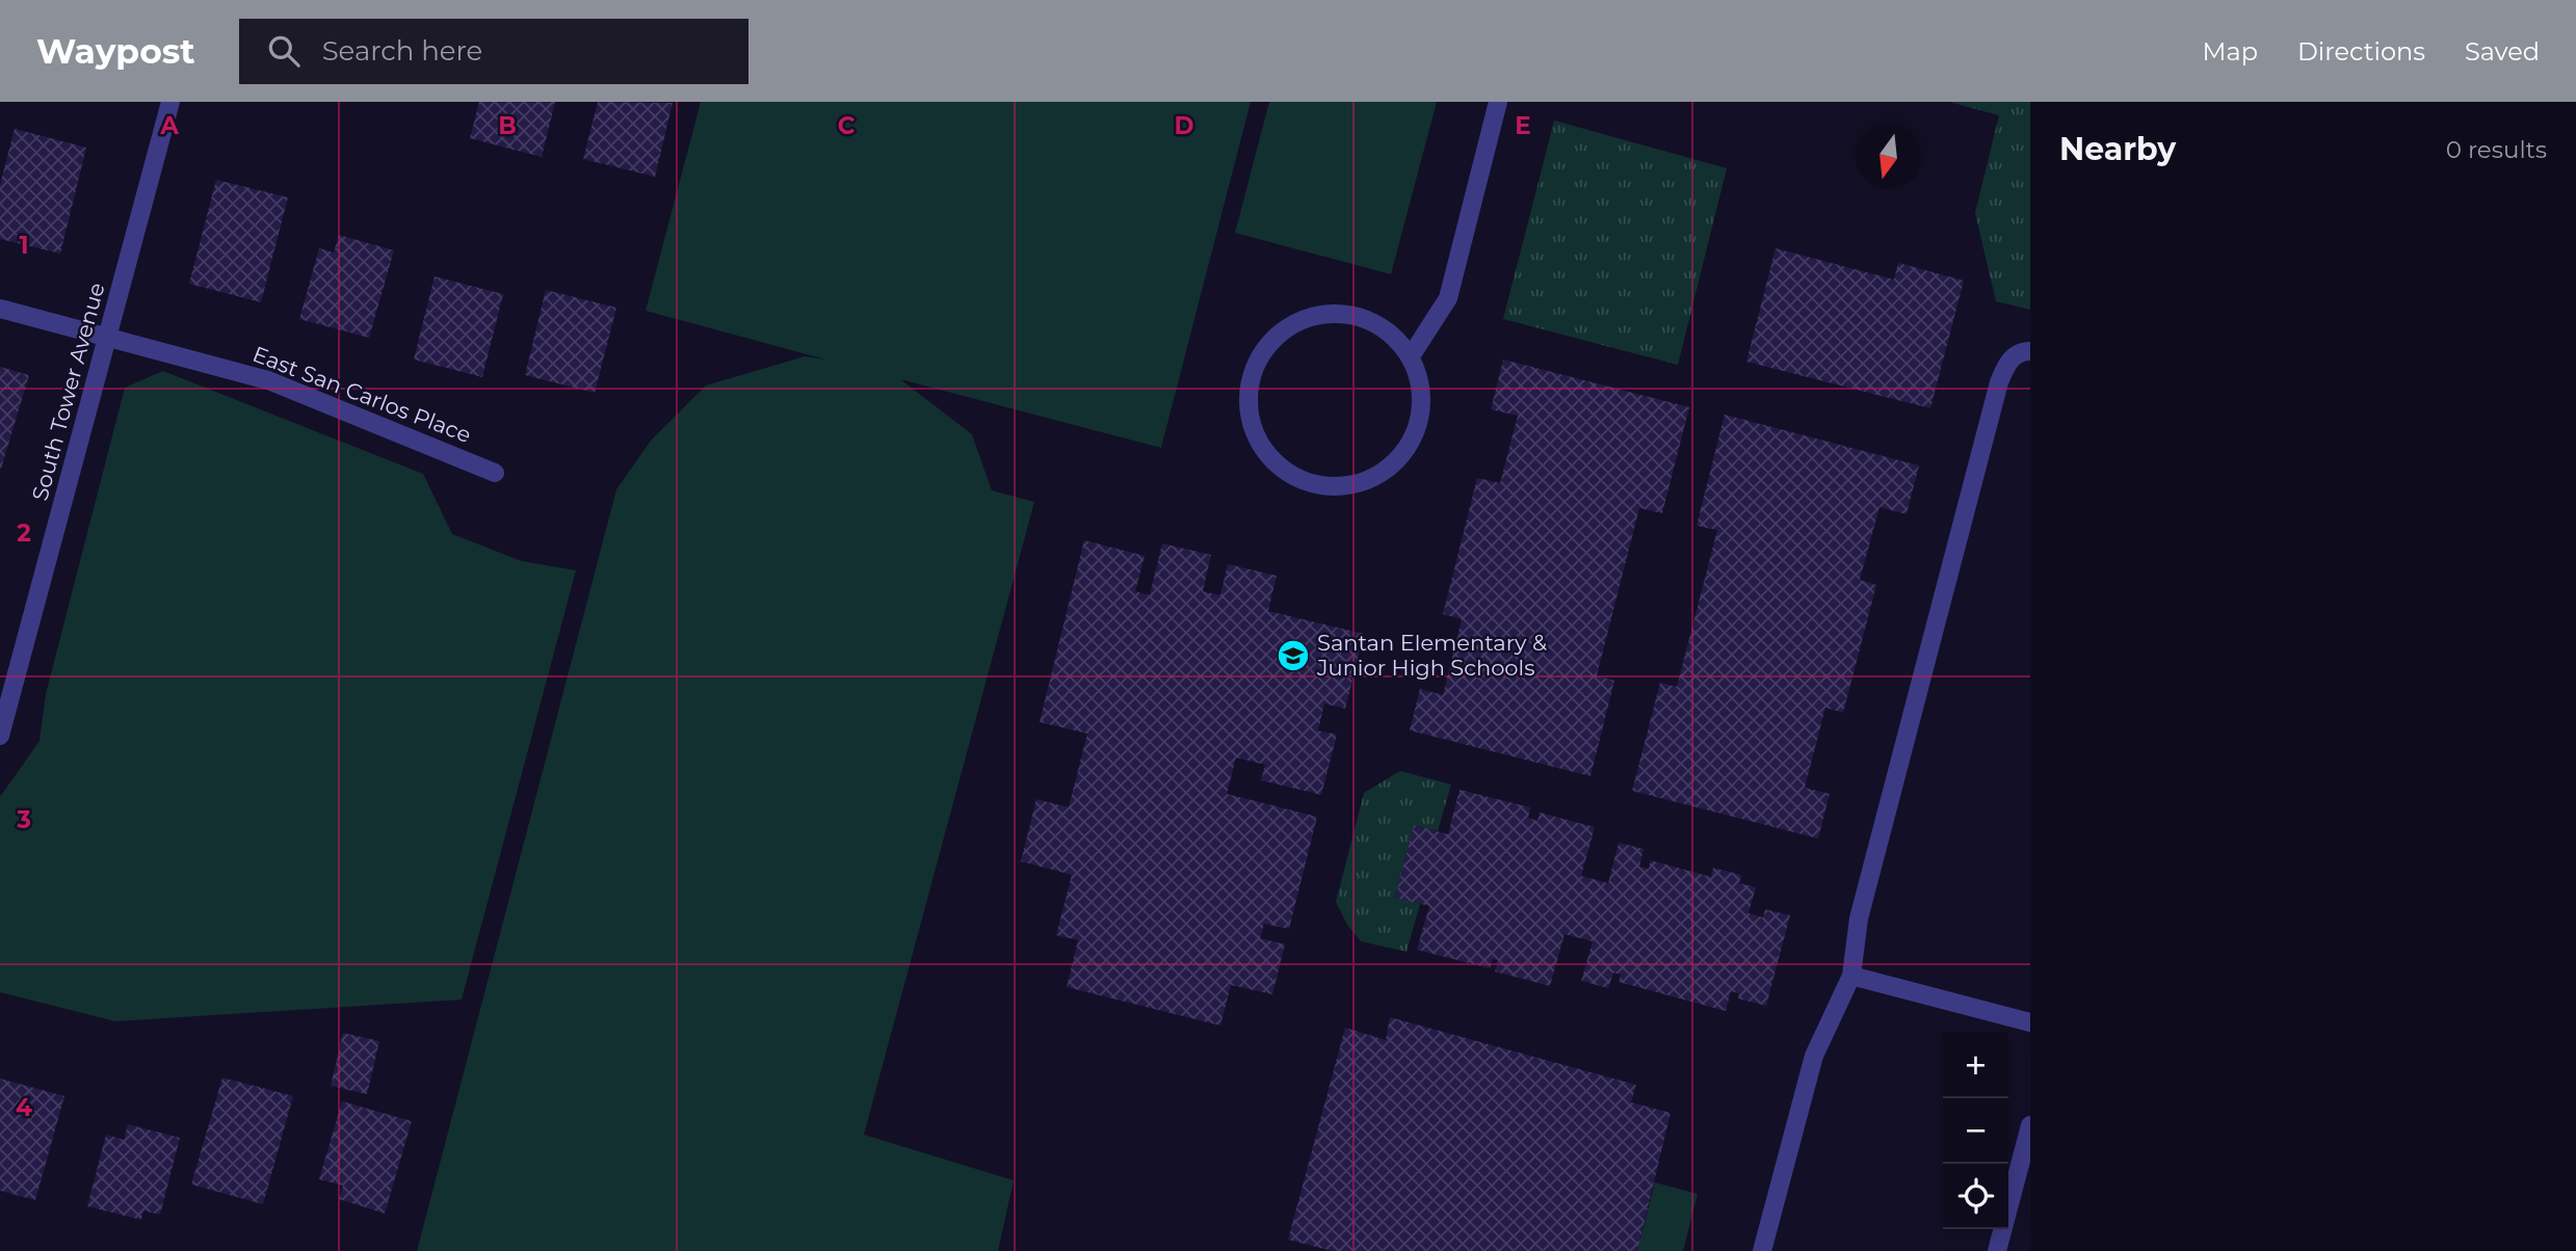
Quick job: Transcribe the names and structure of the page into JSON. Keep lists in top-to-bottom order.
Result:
{
  "streets": {
    "street": ["South Tower Avenue", "East San Carlos Place"]
  },
  "crossings": [
    ["South Tower Avenue", "East San Carlos Place"]
  ],
  "places": {
    "school or university": ["Santan Elementary & Junior High Schools"]
  },
  "north": "bottom",
  "page": {
    "header": "Waypost",
    "search": "Search here",
    "nav": ["Map", "Directions", "Saved"],
    "heading": ["Nearby", "0 results"],
    "map_buttons": ["+", "−"]
  },
  "grid": {
    "columns": [
      "A",
      "B",
      "C",
      "D",
      "E"
    ],
    "rows": [
      "1",
      "2",
      "3",
      "4"
    ]
  }
}
